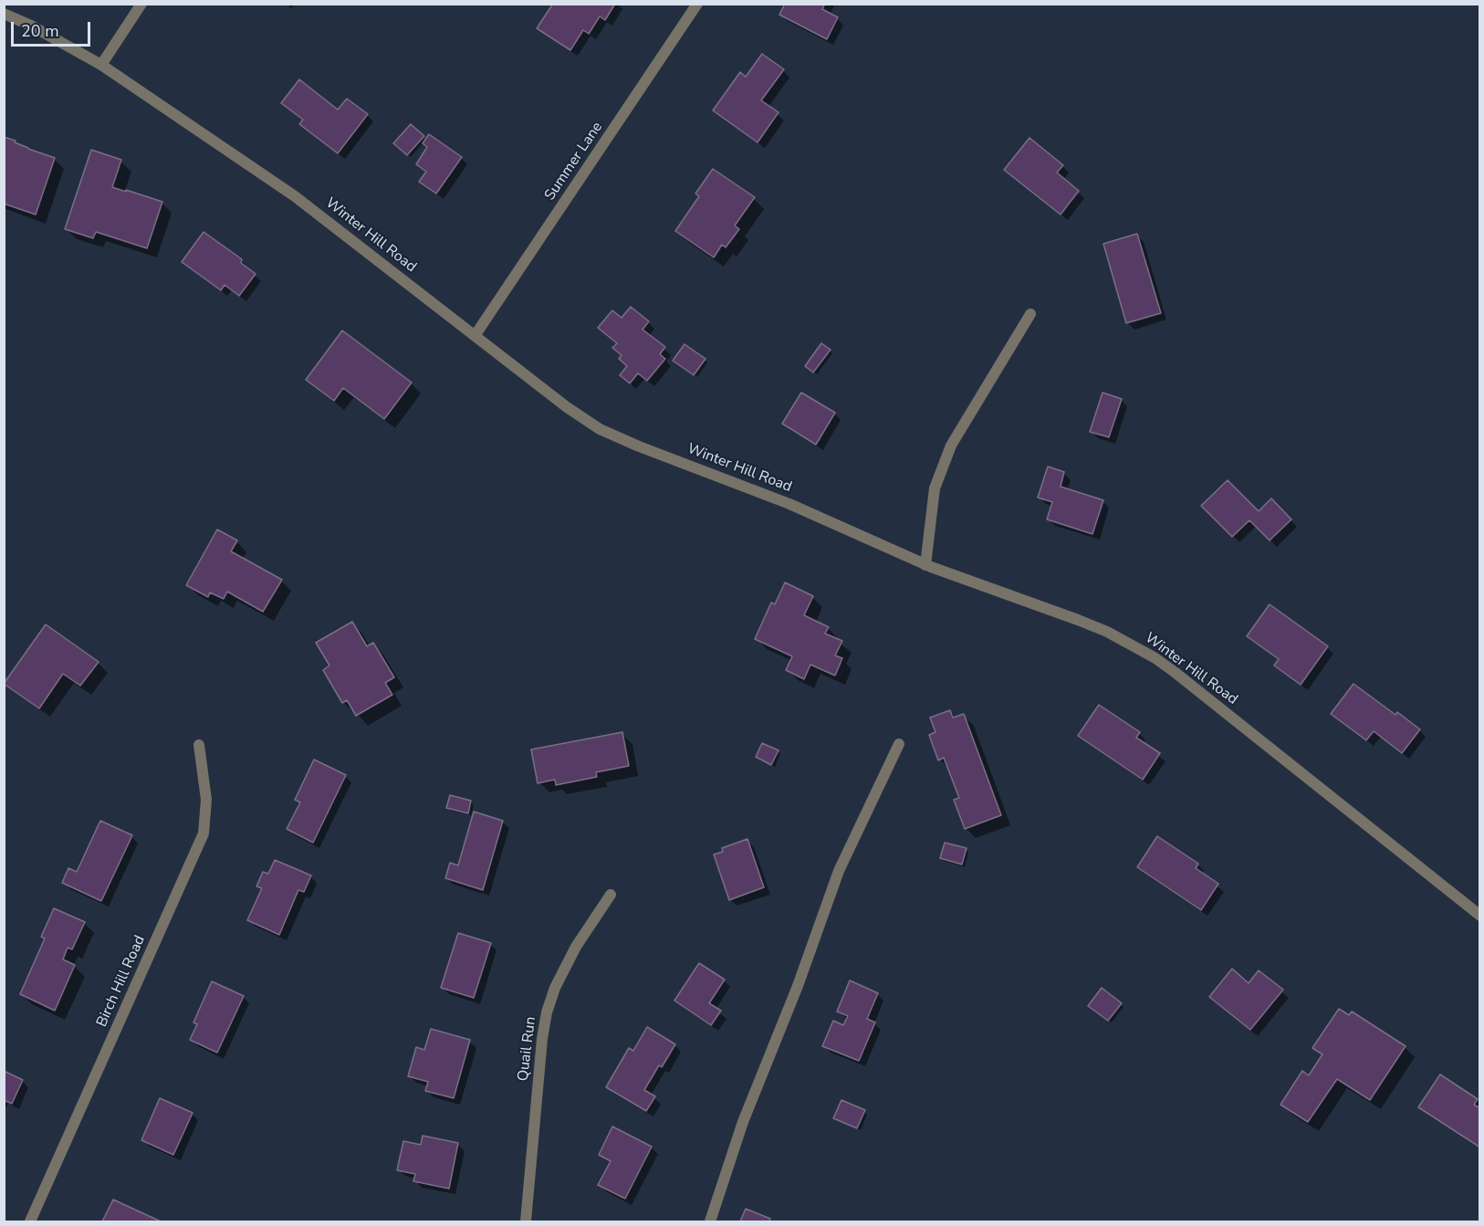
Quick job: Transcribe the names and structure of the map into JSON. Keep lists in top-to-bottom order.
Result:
{
  "streets": {
    "street": [
      "Summer Lane",
      "Winter Hill Road",
      "Birch Hill Road",
      "Quail Run"
    ]
  },
  "crossings": [
    ["Summer Lane", "Winter Hill Road"]
  ],
  "scale_bar": "20 m"
}
